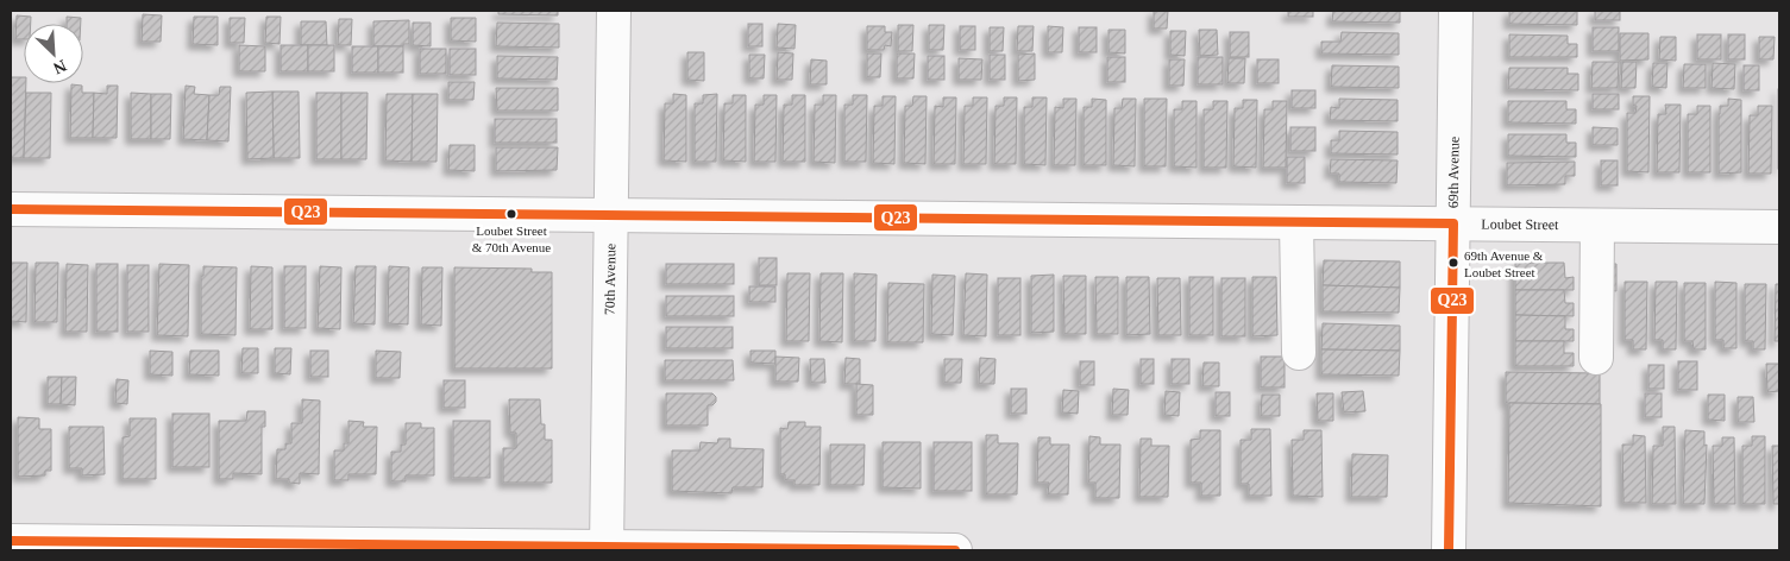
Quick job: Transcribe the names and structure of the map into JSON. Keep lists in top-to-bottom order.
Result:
{
  "streets": {
    "street": ["69th Avenue", "Loubet Street", "70th Avenue"]
  },
  "crossings": [
    ["69th Avenue", "Loubet Street"],
    ["Loubet Street", "70th Avenue"]
  ],
  "places": ["Loubet Street & 70th Avenue", "69th Avenue & Loubet Street"],
  "lines": ["transit line Q23"],
  "north": "bottom right"
}
